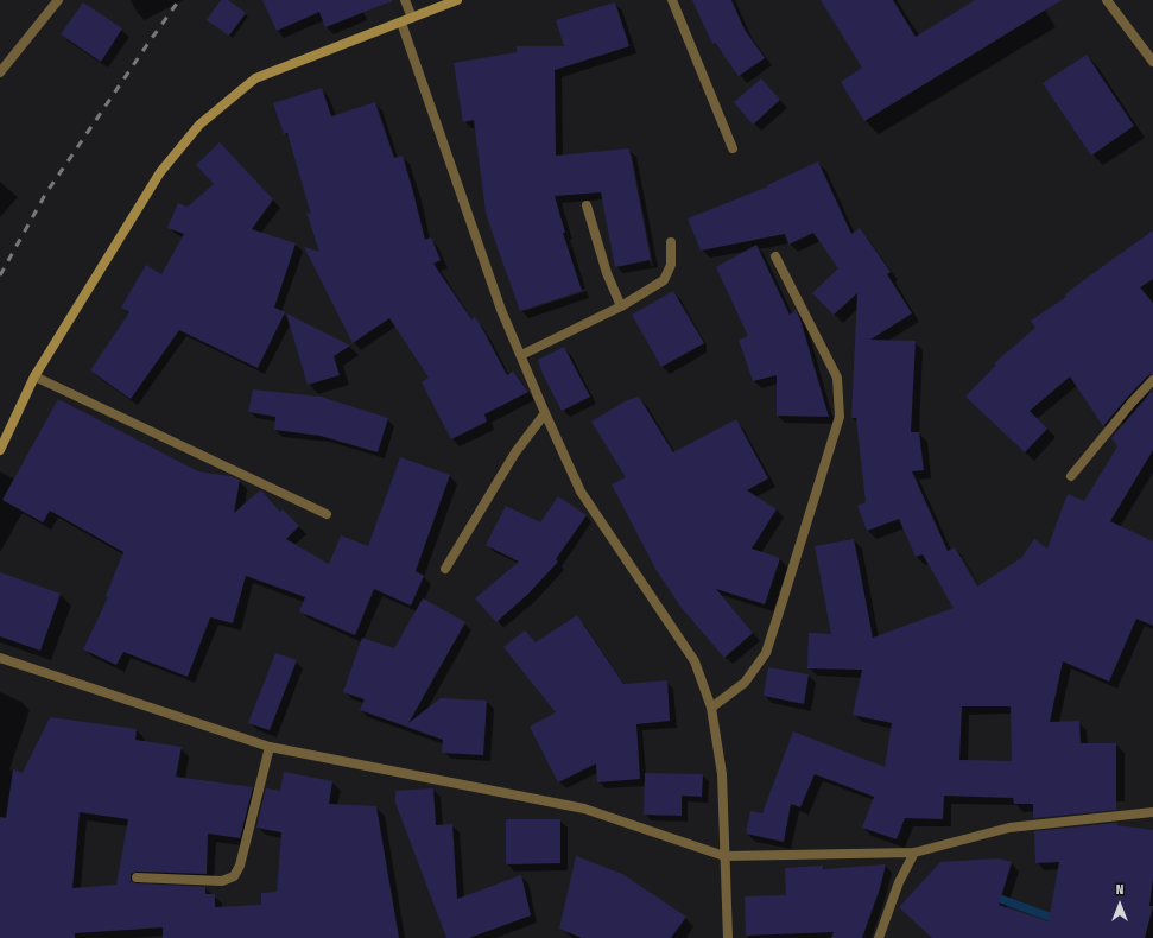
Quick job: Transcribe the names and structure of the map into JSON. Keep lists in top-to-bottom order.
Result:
{
  "north": "top"
}
